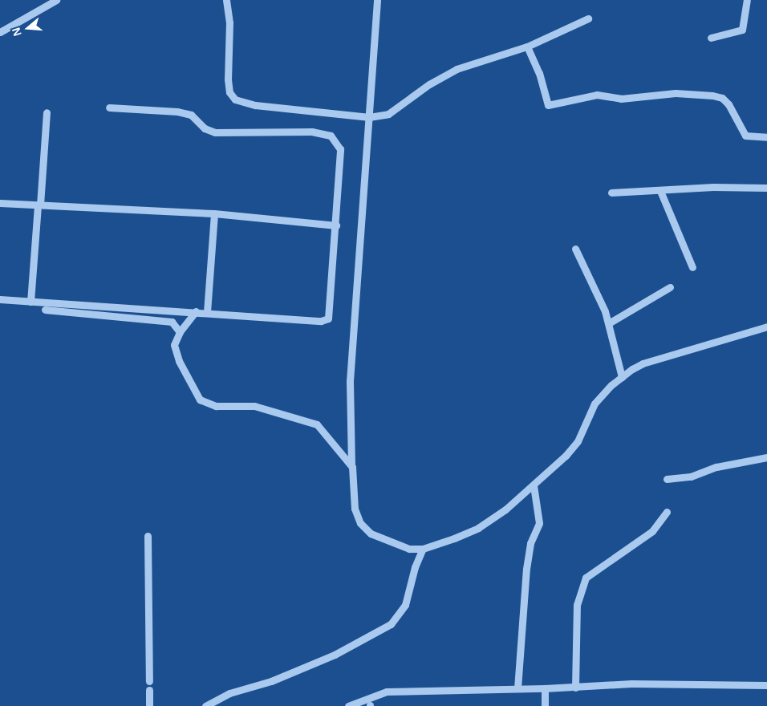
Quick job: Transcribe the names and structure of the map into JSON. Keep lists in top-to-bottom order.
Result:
{
  "north": "left"
}
